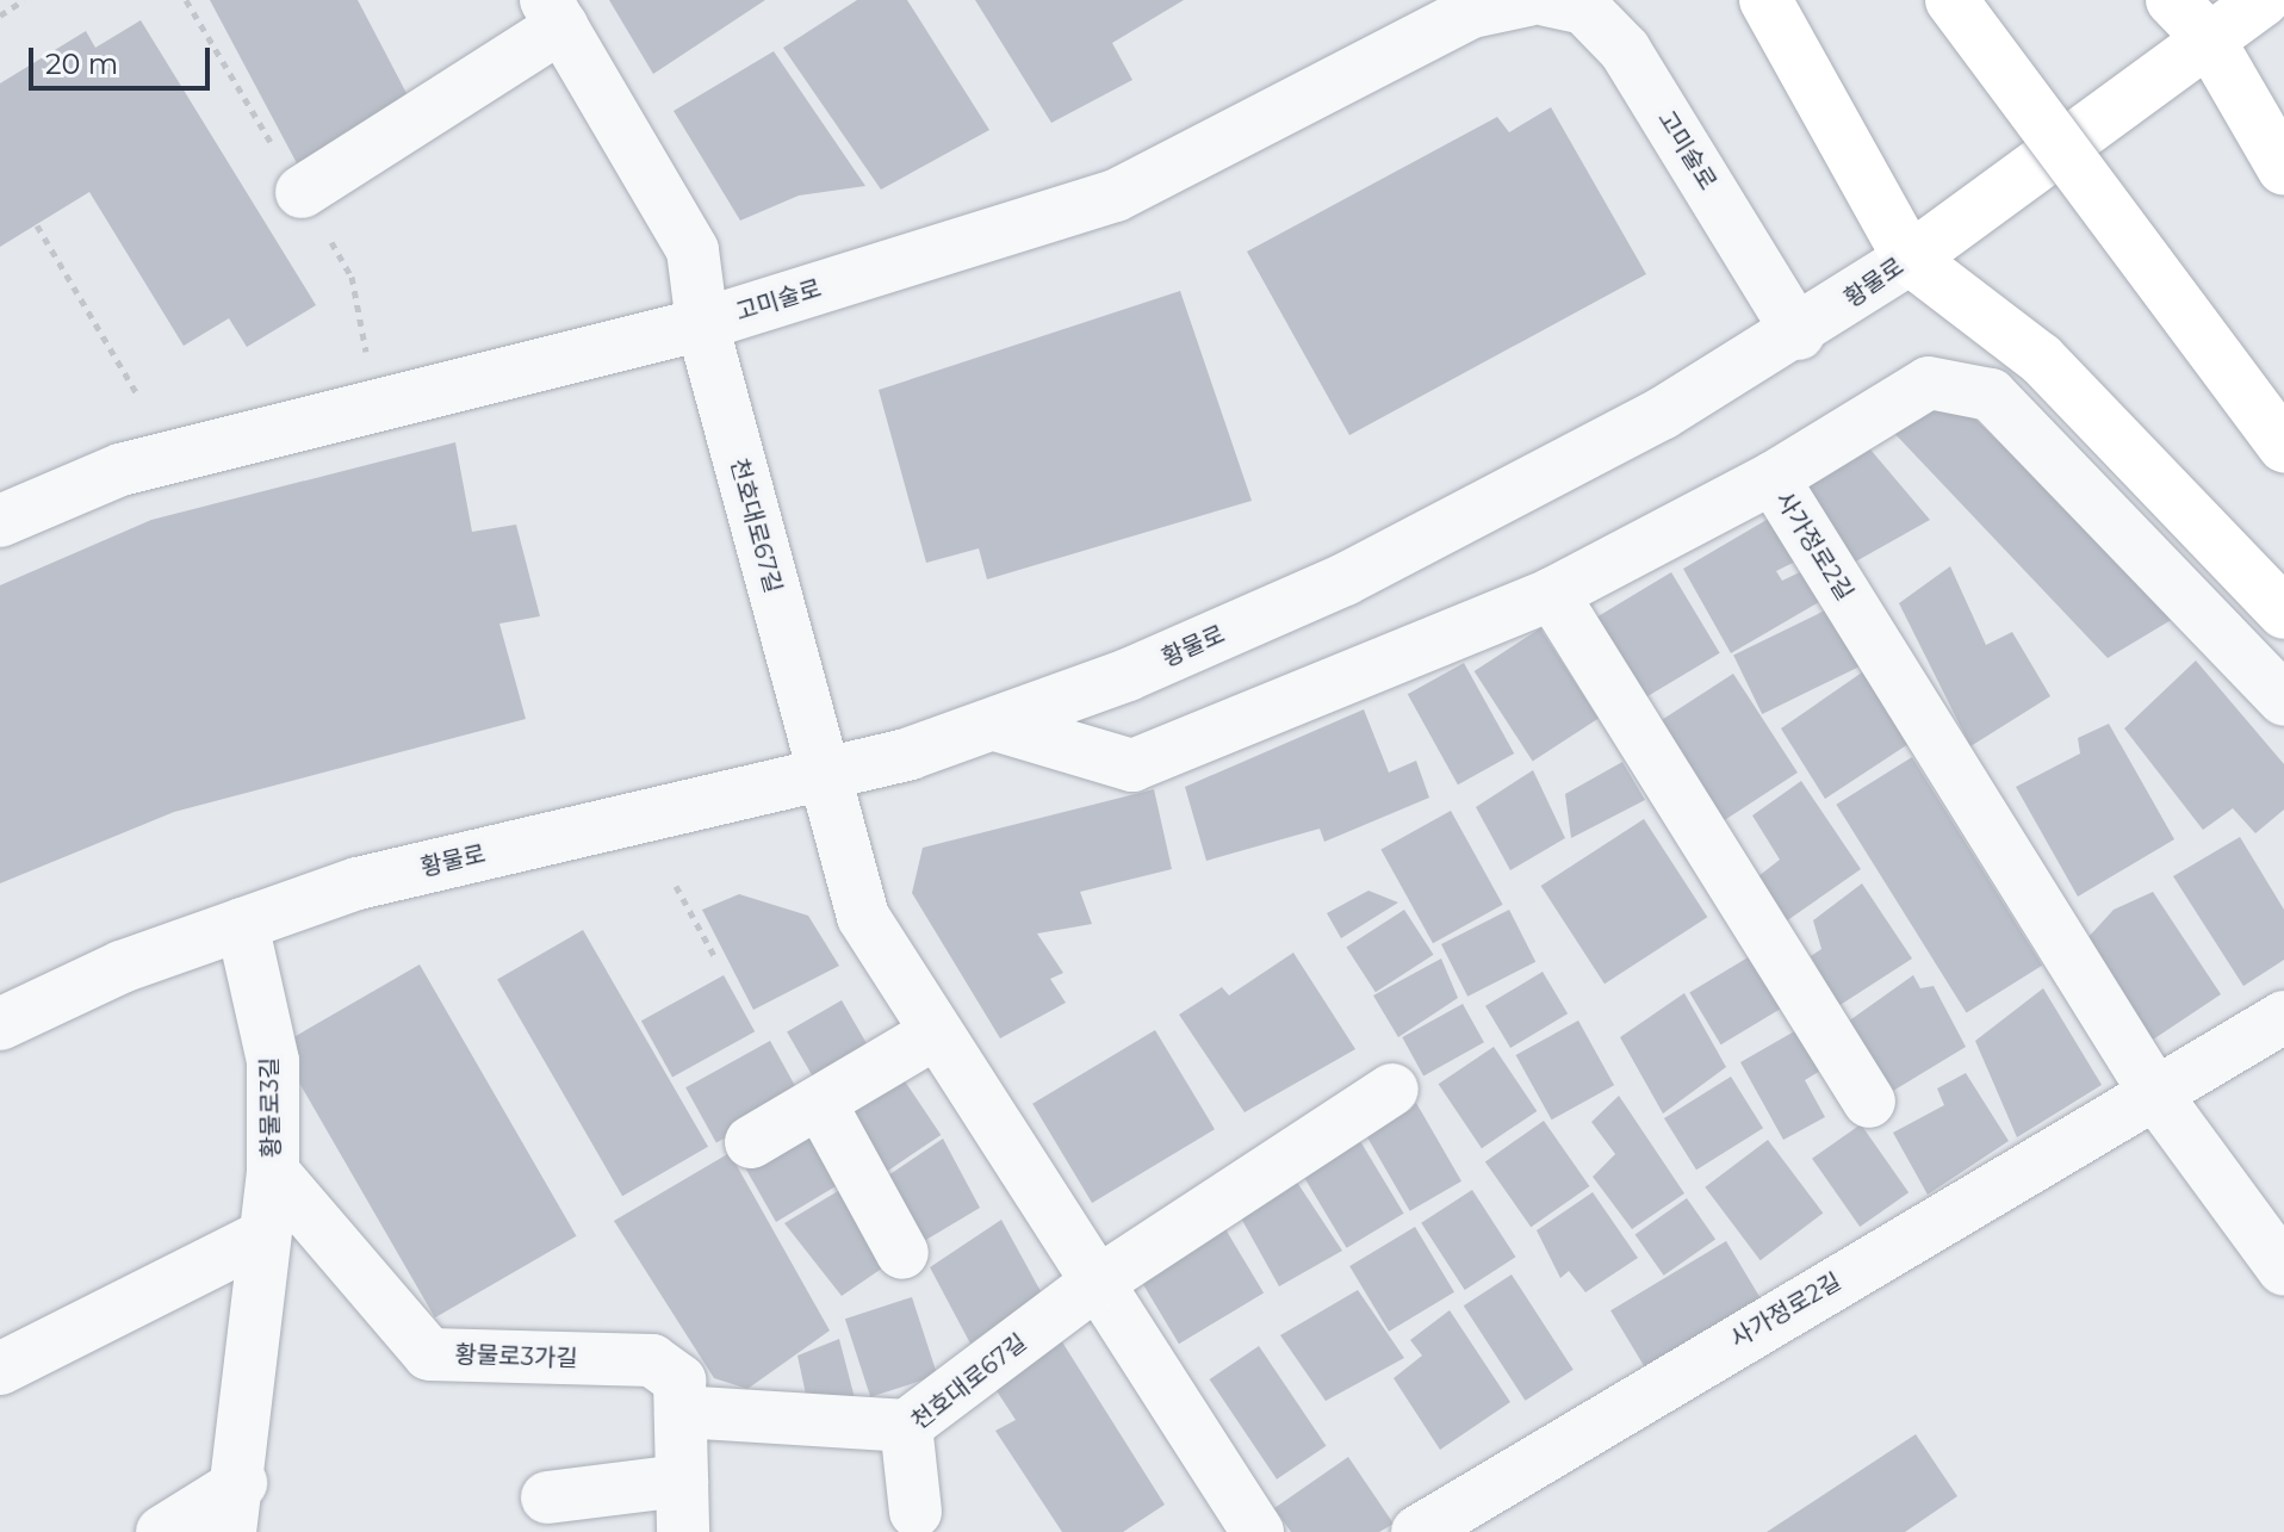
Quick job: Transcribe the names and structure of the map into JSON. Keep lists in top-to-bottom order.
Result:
{
  "streets": {
    "main road": ["황물로"],
    "street": [
      "고미술로",
      "천호대로67길",
      "사가정로2길",
      "황물로3길",
      "황물로3가길"
    ]
  },
  "crossings": [
    ["고미술로", "황물로"],
    ["고미술로", "천호대로67길"],
    ["황물로", "천호대로67길"],
    ["황물로", "황물로3길"],
    ["황물로3길", "황물로3가길"]
  ],
  "scale_bar": "20 m"
}
